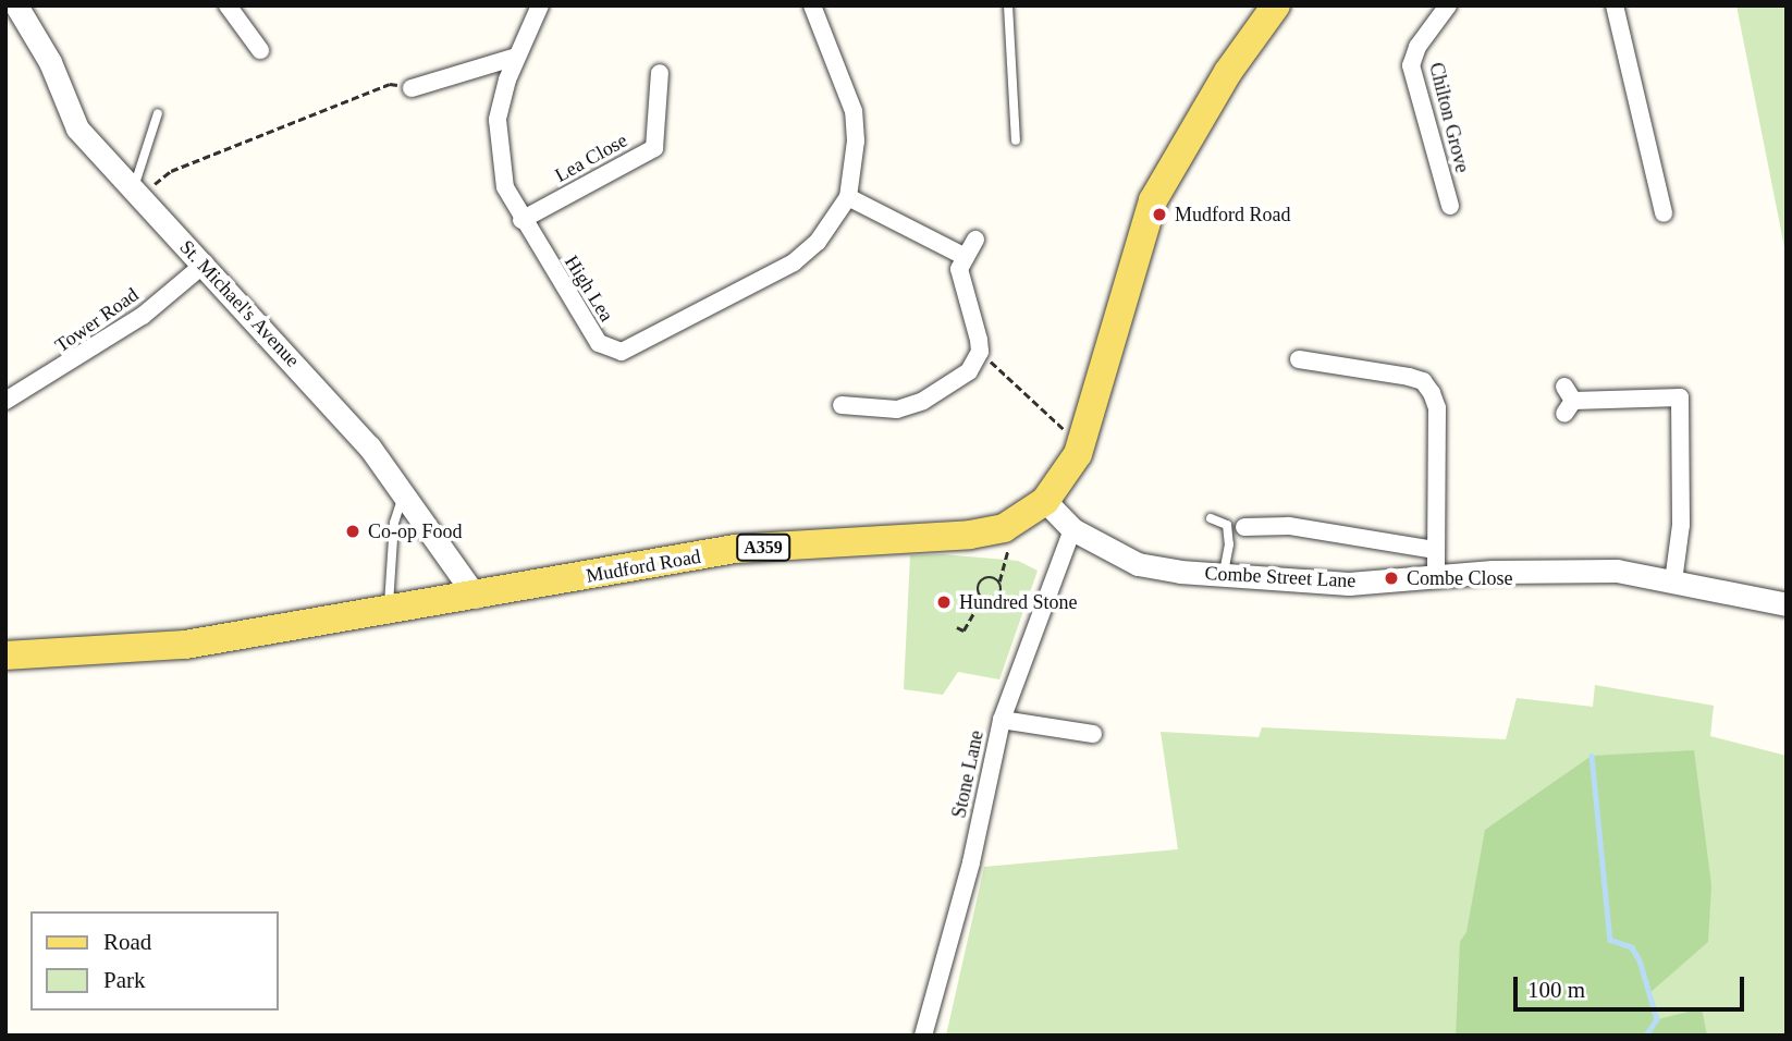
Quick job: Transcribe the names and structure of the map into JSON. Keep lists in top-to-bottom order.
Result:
{
  "streets": {
    "main road": ["A359", "Mudford Road"],
    "street": [
      "Chilton Grove",
      "Lea Close",
      "High Lea",
      "St. Michael's Avenue",
      "Tower Road",
      "Combe Street Lane",
      "Stone Lane"
    ]
  },
  "crossings": [
    ["Lea Close", "High Lea"],
    ["St. Michael's Avenue", "Tower Road"],
    ["St. Michael's Avenue", "Mudford Road"],
    ["Mudford Road", "Combe Street Lane"],
    ["Combe Street Lane", "Stone Lane"]
  ],
  "places": [
    "Mudford Road",
    "Co-op Food",
    "Combe Close",
    "Hundred Stone"
  ],
  "legend": ["Road", "Park"],
  "scale_bar": "100 m"
}
